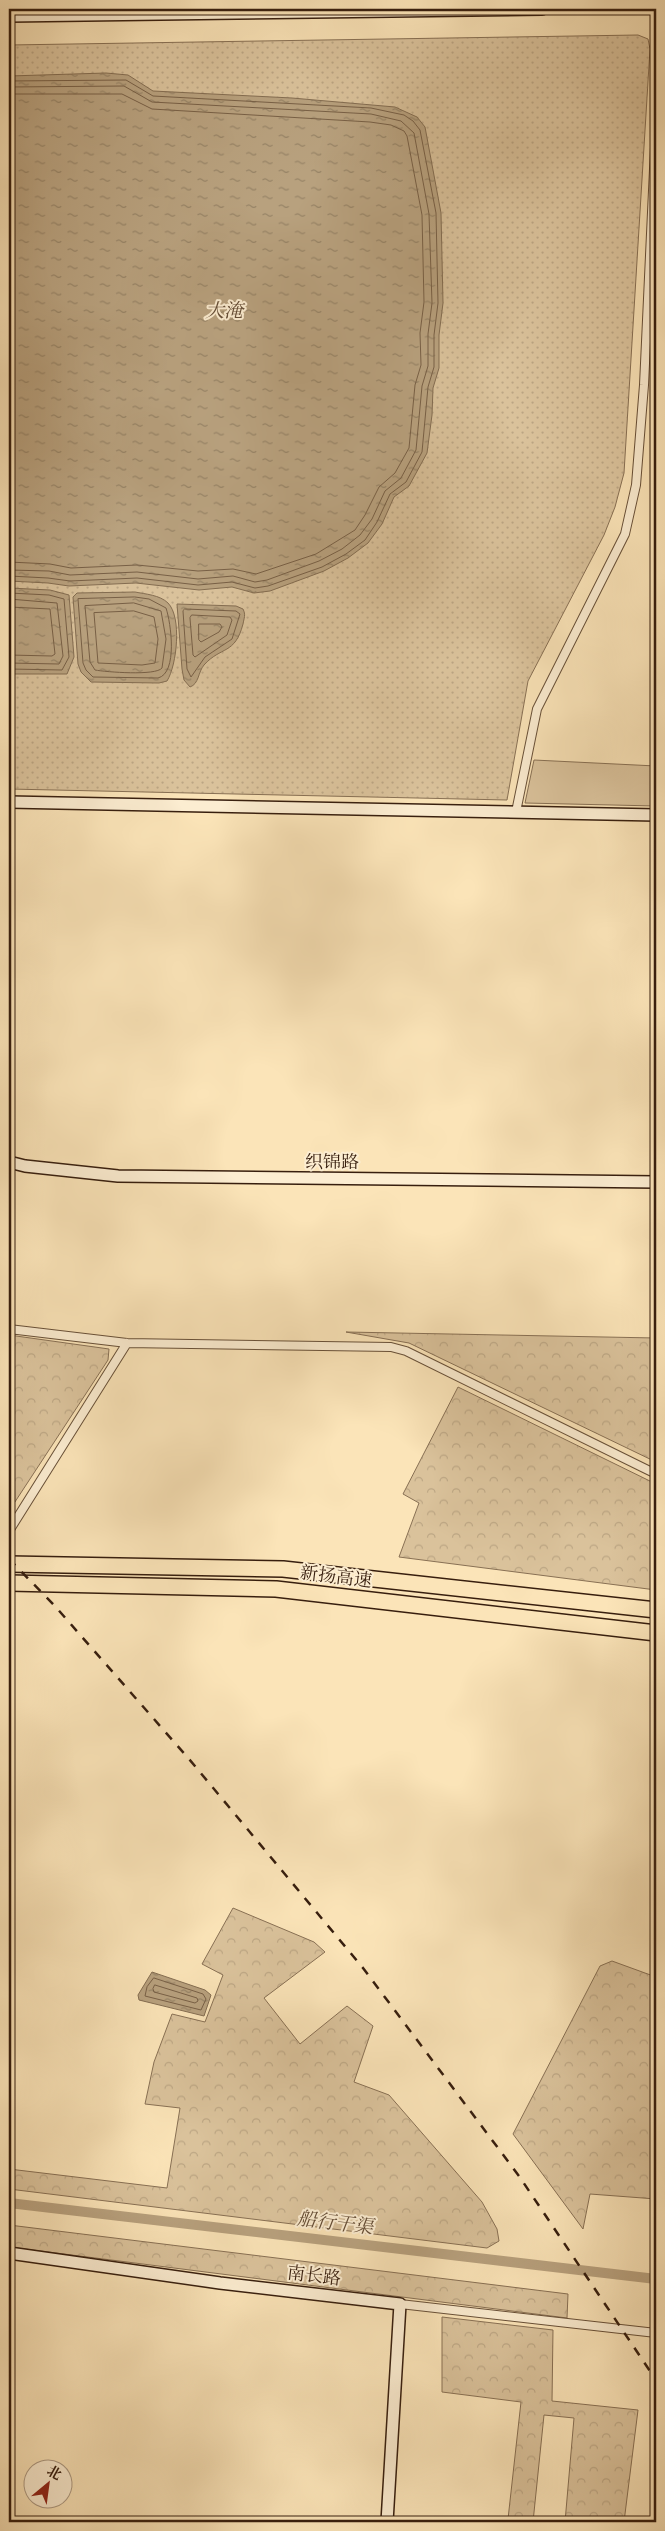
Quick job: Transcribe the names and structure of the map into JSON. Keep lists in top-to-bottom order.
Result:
{
  "streets": {
    "highway": ["新扬高速"],
    "street": ["织锦路", "南长路"]
  },
  "water": ["大淹", "船行干渠"],
  "north": "top right"
}
